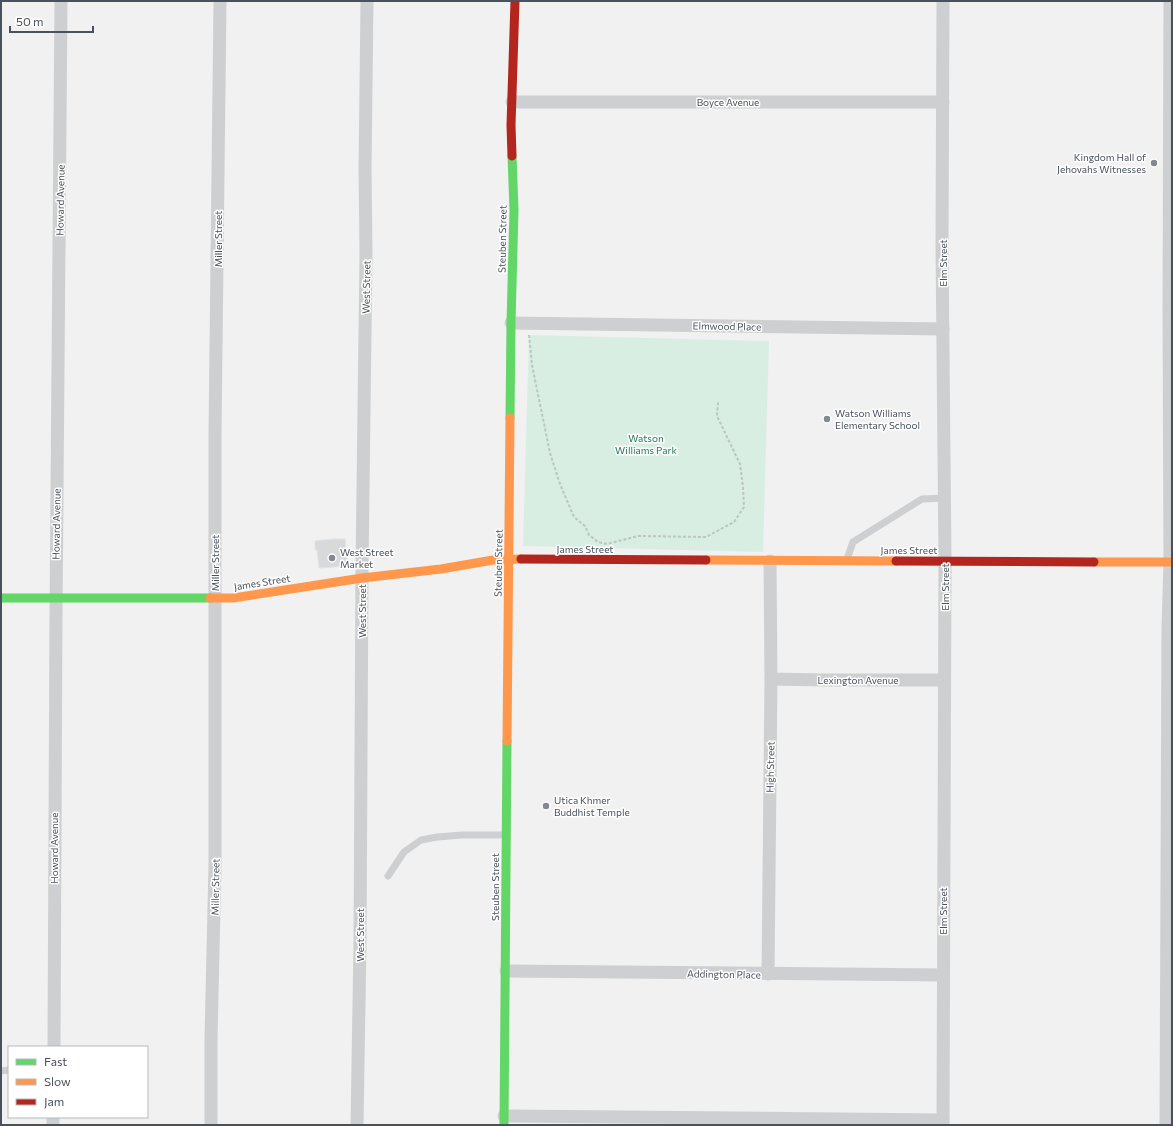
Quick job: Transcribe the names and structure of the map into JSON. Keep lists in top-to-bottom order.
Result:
{
  "streets": {
    "street": [
      "Boyce Avenue",
      "Howard Avenue",
      "Miller Street",
      "Steuben Street",
      "Elm Street",
      "West Street",
      "Elmwood Place",
      "James Street",
      "Lexington Avenue",
      "High Street",
      "Addington Place"
    ]
  },
  "crossings": [
    ["Boyce Avenue", "Steuben Street"],
    ["Boyce Avenue", "Elm Street"],
    ["Howard Avenue", "James Street"],
    ["Miller Street", "James Street"],
    ["Steuben Street", "Elmwood Place"],
    ["Steuben Street", "James Street"],
    ["Steuben Street", "Addington Place"],
    ["Elm Street", "Elmwood Place"],
    ["Elm Street", "James Street"],
    ["Elm Street", "Lexington Avenue"],
    ["Elm Street", "Addington Place"],
    ["West Street", "James Street"],
    ["James Street", "High Street"],
    ["Lexington Avenue", "High Street"],
    ["High Street", "Addington Place"]
  ],
  "parks": ["Watson Williams Park"],
  "places": [
    "Kingdom Hall of Jehovahs Witnesses",
    "Watson Williams Elementary School",
    "West Street Market",
    "Utica Khmer Buddhist Temple"
  ],
  "legend": ["Fast", "Slow", "Jam"],
  "scale_bar": "50 m"
}
